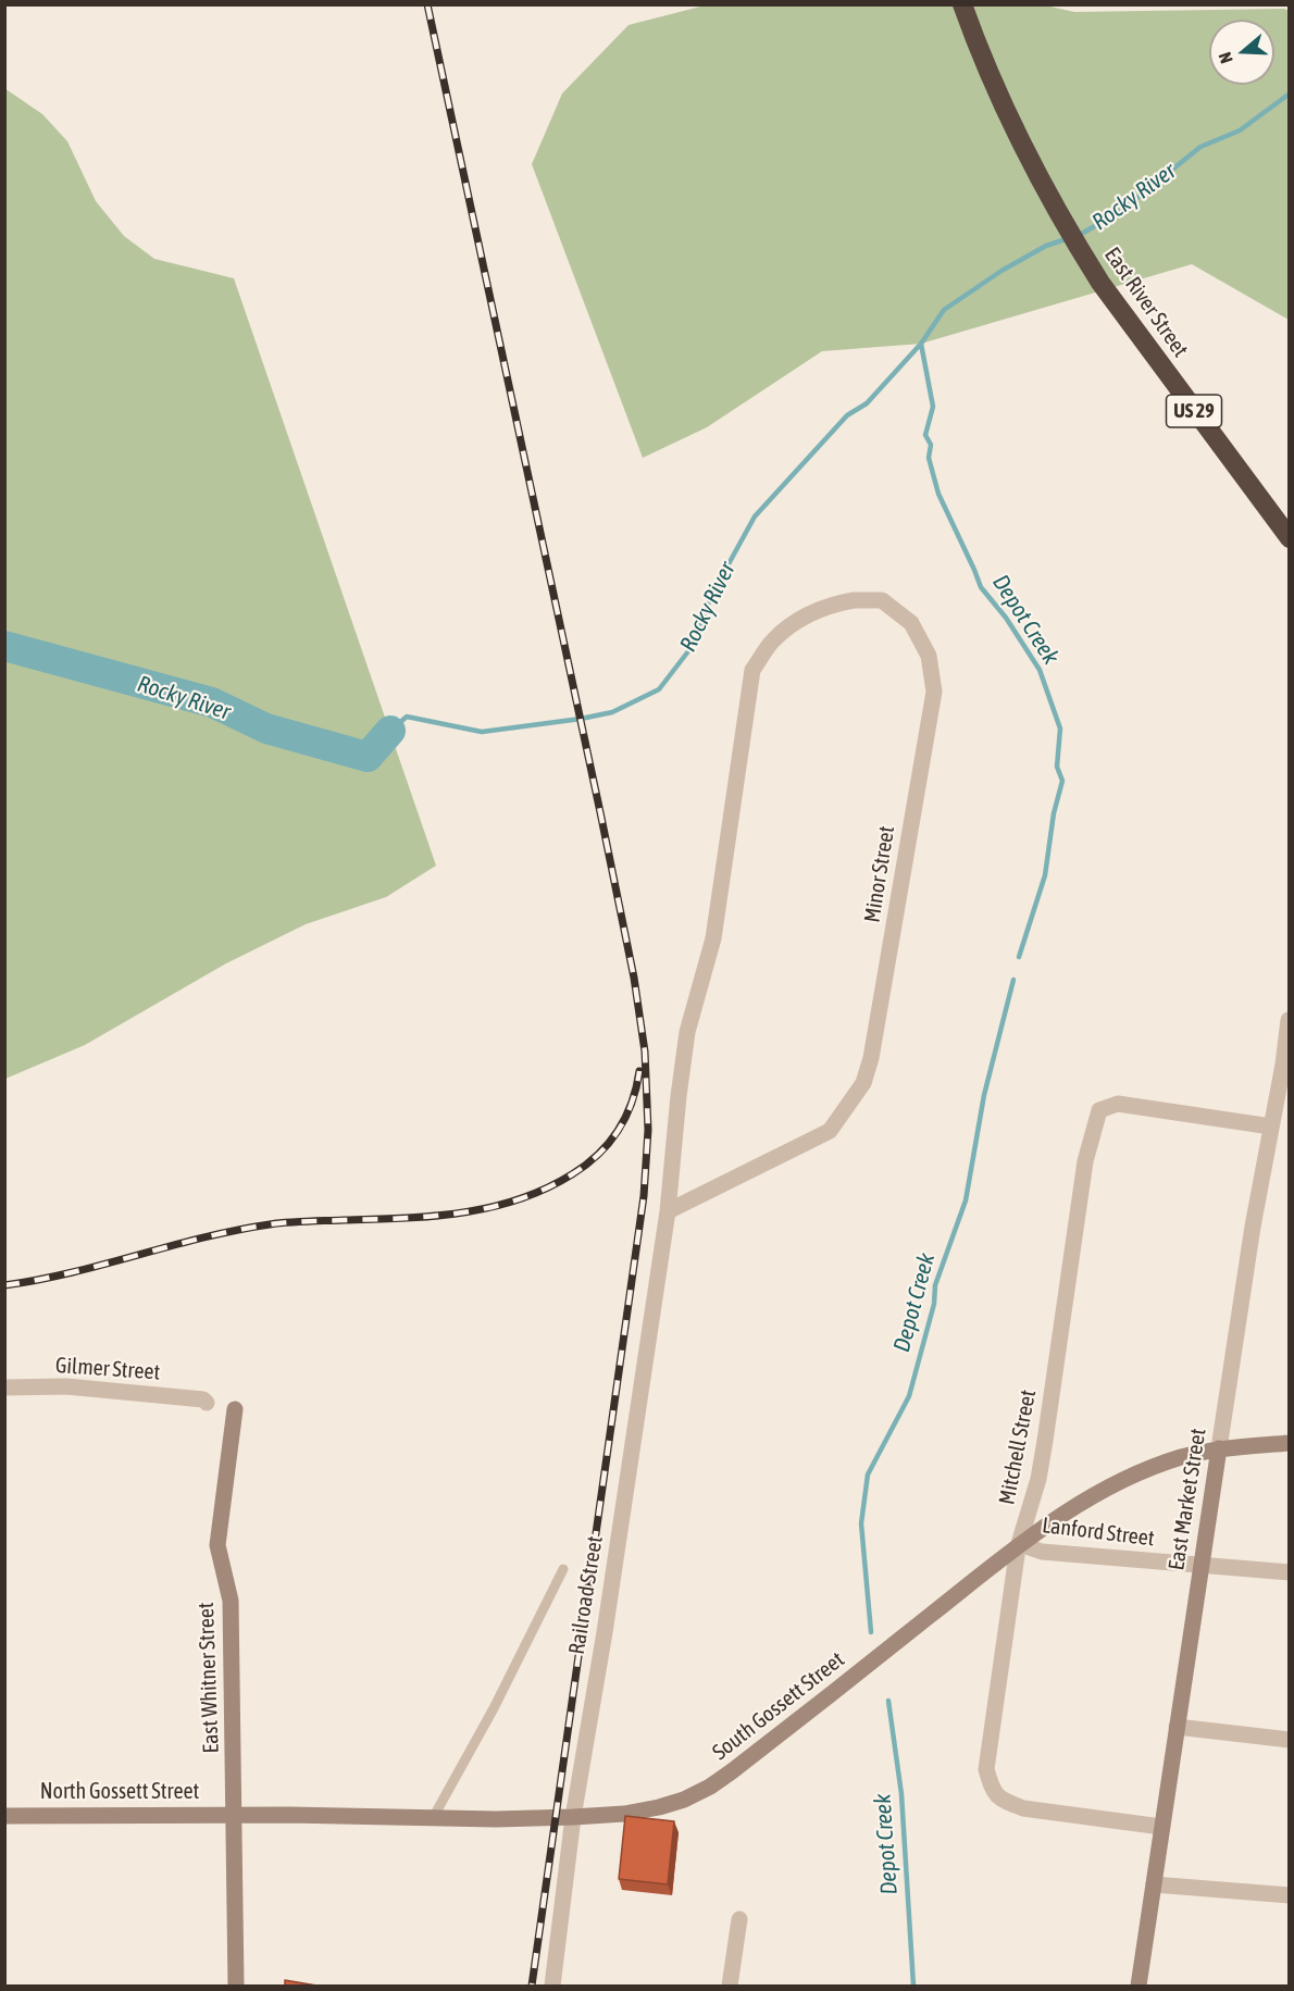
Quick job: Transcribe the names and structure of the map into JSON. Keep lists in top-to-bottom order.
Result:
{
  "streets": {
    "highway": ["East River Street", "US 29"],
    "main road": [
      "East Market Street",
      "East Whitner Street",
      "South Gossett Street",
      "North Gossett Street"
    ],
    "street": [
      "Minor Street",
      "Gilmer Street",
      "Mitchell Street",
      "Lanford Street",
      "Railroad Street"
    ]
  },
  "crossings": [
    ["Minor Street", "Railroad Street"],
    ["Mitchell Street", "East Market Street"],
    ["Mitchell Street", "Lanford Street"],
    ["Mitchell Street", "South Gossett Street"],
    ["East Market Street", "Lanford Street"],
    ["East Market Street", "South Gossett Street"],
    ["Lanford Street", "South Gossett Street"],
    ["Railroad Street", "South Gossett Street"],
    ["East Whitner Street", "South Gossett Street"],
    ["East Whitner Street", "North Gossett Street"],
    ["South Gossett Street", "North Gossett Street"]
  ],
  "water": ["Rocky River", "Depot Creek"],
  "north": "left"
}
